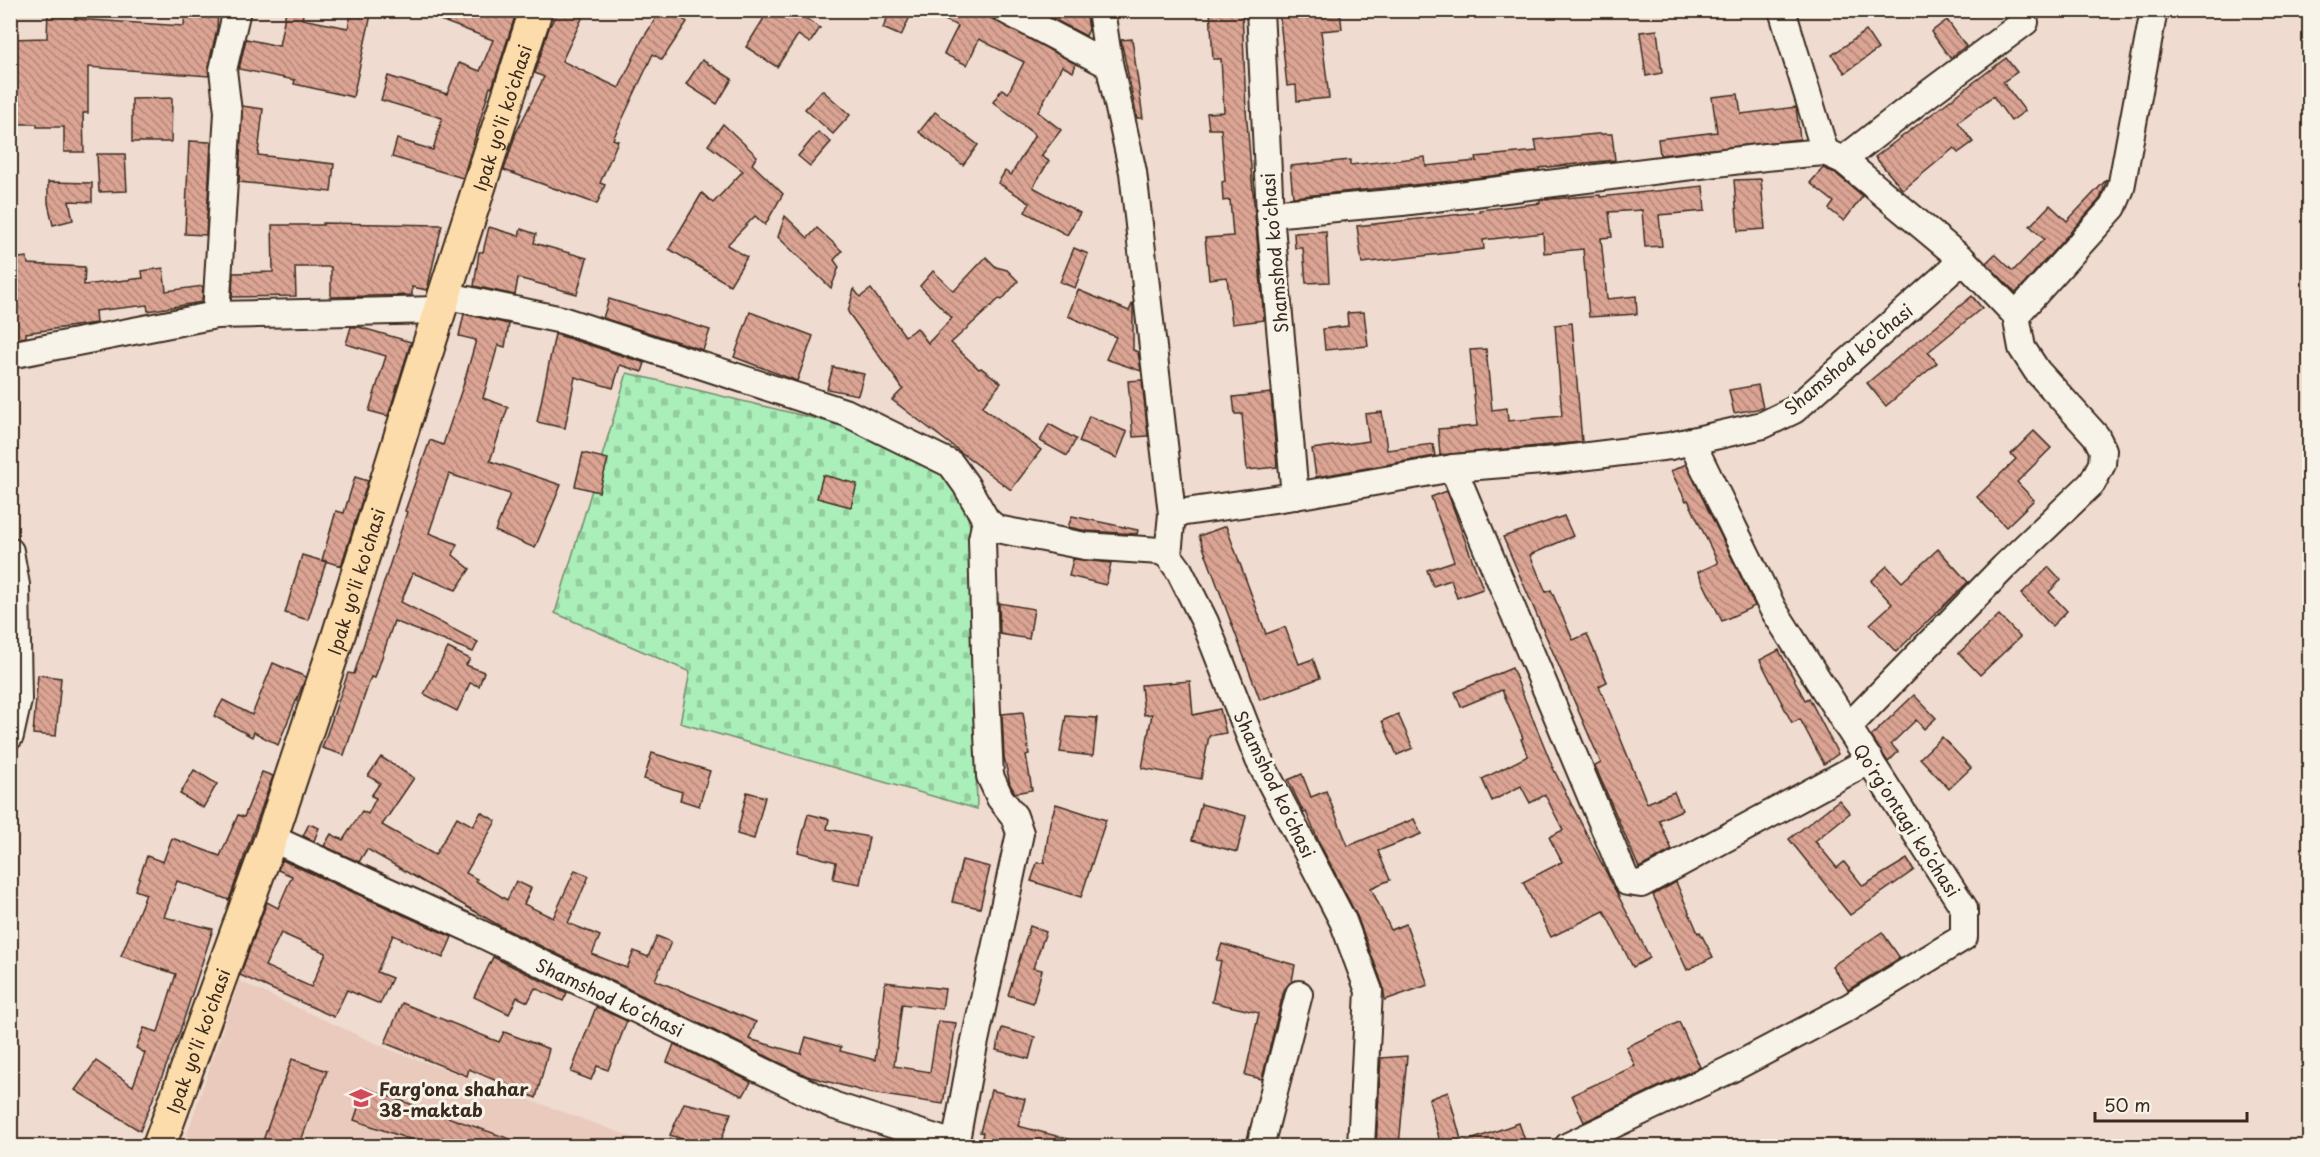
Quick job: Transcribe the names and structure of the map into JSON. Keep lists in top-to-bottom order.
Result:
{
  "streets": {
    "main road": ["Ipak yo'li ko'chasi"],
    "street": ["Shamshod koʻchasi", "Qoʻrgʻontagi koʻchasi"]
  },
  "crossings": [
    ["Ipak yo'li ko'chasi", "Shamshod koʻchasi"]
  ],
  "places": {
    "school or university": ["Farg'ona shahar 38-maktab"]
  },
  "scale_bar": "50 m"
}
